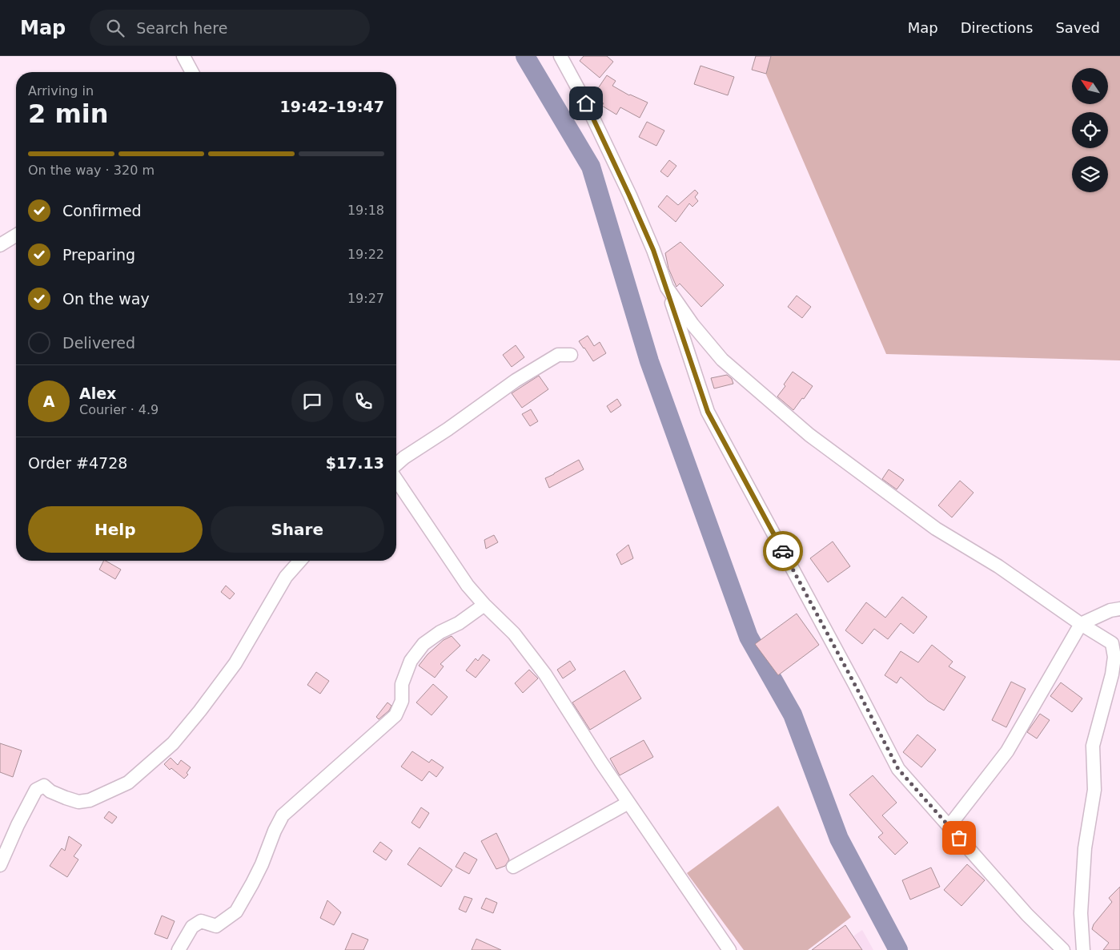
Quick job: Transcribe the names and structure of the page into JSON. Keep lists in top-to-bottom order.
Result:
{
  "north": "top left",
  "page": {
    "header": "Map",
    "search": "Search here",
    "nav": ["Map", "Directions", "Saved"],
    "heading": ["2 min", "Arriving in", "19:42–19:47"],
    "panel": [
      "Alex",
      "Courier · 4.9",
      "Order #4728",
      "$17.13"
    ],
    "bar": "On the way · 320 m",
    "list": [
      ["Confirmed", "19:18"],
      ["Preparing", "19:22"],
      ["On the way", "19:27"],
      "Delivered"
    ],
    "round": "A",
    "buttons": ["Help", "Share"]
  }
}
